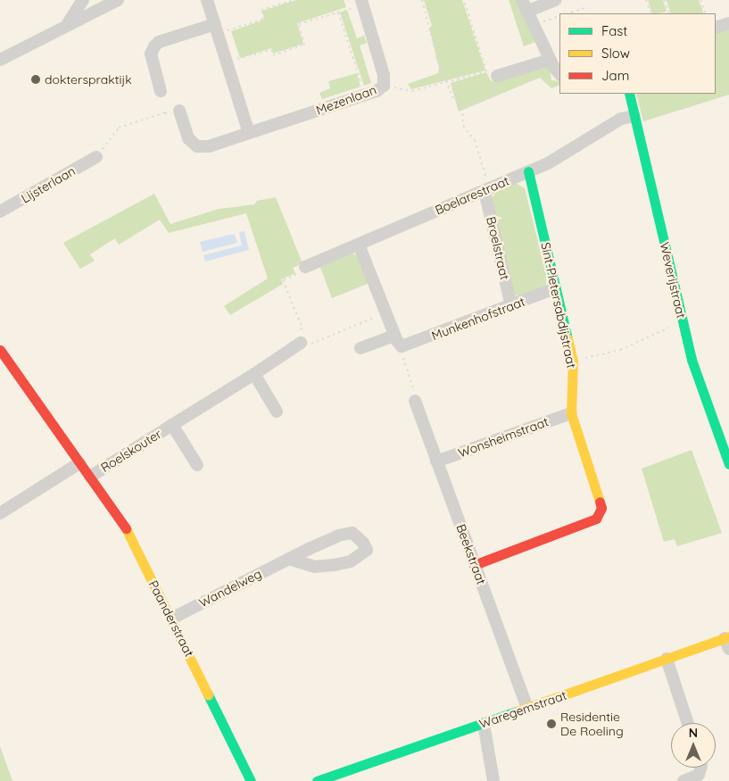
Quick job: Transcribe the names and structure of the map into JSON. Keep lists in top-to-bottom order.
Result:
{
  "streets": {
    "street": [
      "Mezenlaan",
      "Lijsterlaan",
      "Boelarestraat",
      "Broelstraat",
      "Weverijstraat",
      "Sint-Pietersabdijstraat",
      "Munkenhofstraat",
      "Wonsheimstraat",
      "Roelskouter",
      "Beekstraat",
      "Wandelweg",
      "Paanderstraat",
      "Waregemstraat"
    ]
  },
  "crossings": [
    ["Boelarestraat", "Broelstraat"],
    ["Boelarestraat", "Weverijstraat"],
    ["Boelarestraat", "Sint-Pietersabdijstraat"],
    ["Broelstraat", "Munkenhofstraat"],
    ["Sint-Pietersabdijstraat", "Munkenhofstraat"],
    ["Sint-Pietersabdijstraat", "Wonsheimstraat"],
    ["Sint-Pietersabdijstraat", "Beekstraat"],
    ["Wonsheimstraat", "Beekstraat"],
    ["Roelskouter", "Paanderstraat"],
    ["Beekstraat", "Waregemstraat"],
    ["Wandelweg", "Paanderstraat"]
  ],
  "places": ["dokterspraktijk", "Residentie De Roeling"],
  "legend": ["Fast", "Slow", "Jam"],
  "north": "top"
}
